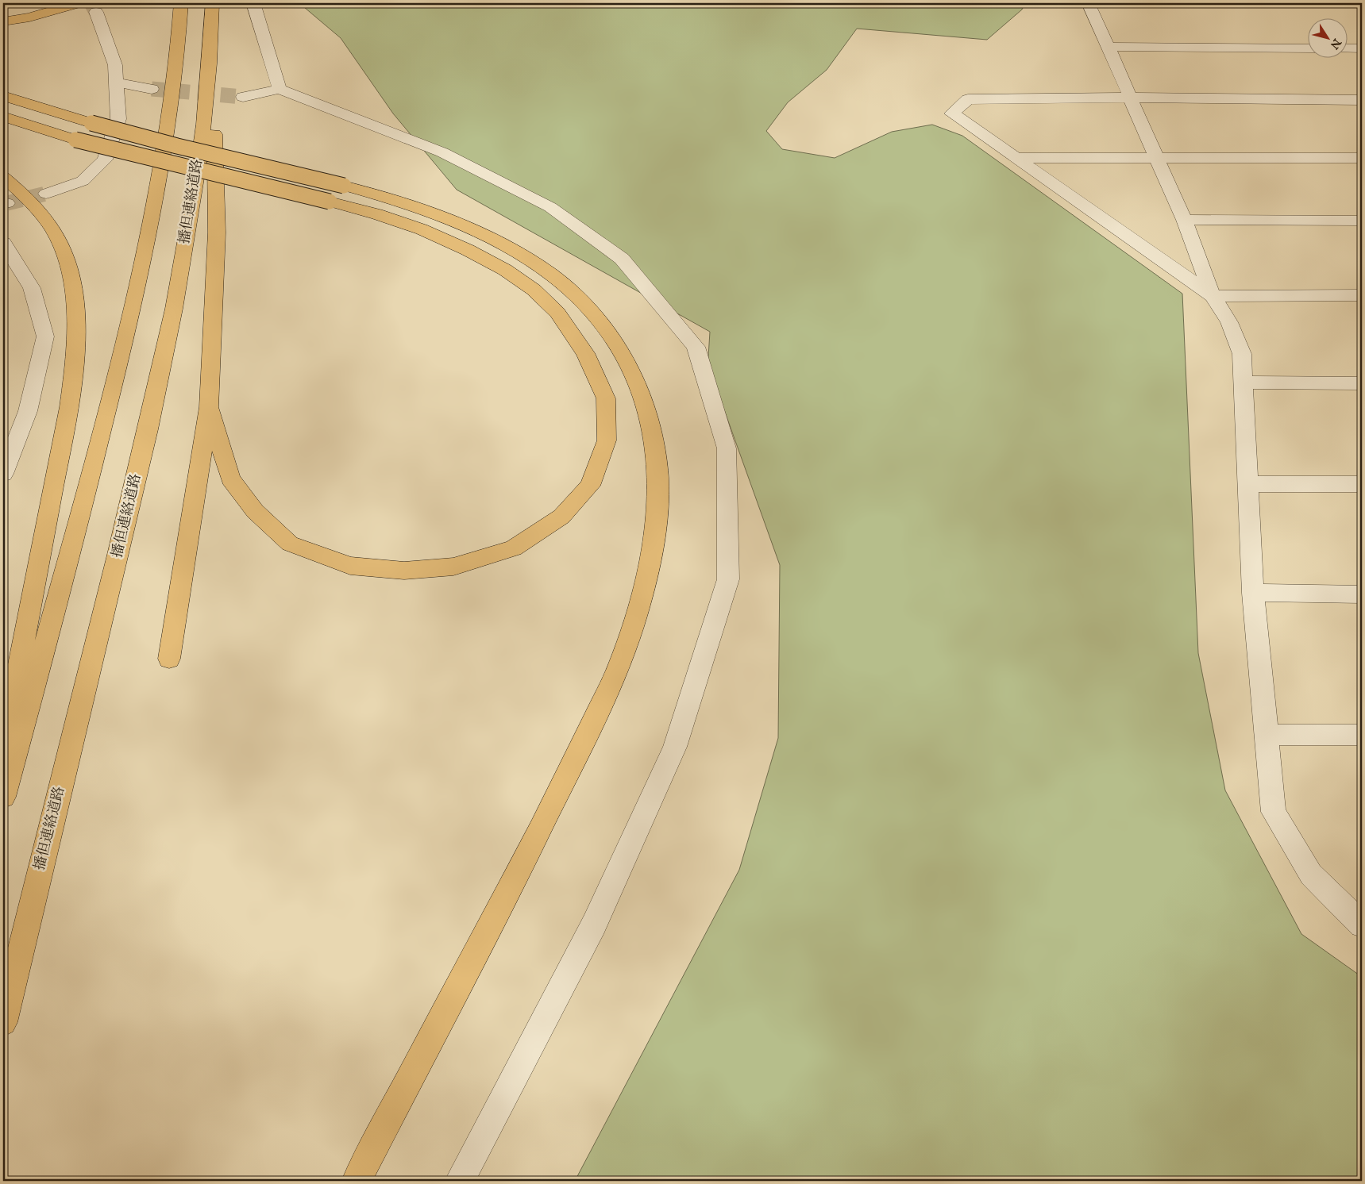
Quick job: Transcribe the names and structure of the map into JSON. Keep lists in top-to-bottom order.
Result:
{
  "streets": {
    "highway": ["播但連絡道路"]
  },
  "north": "bottom right"
}
